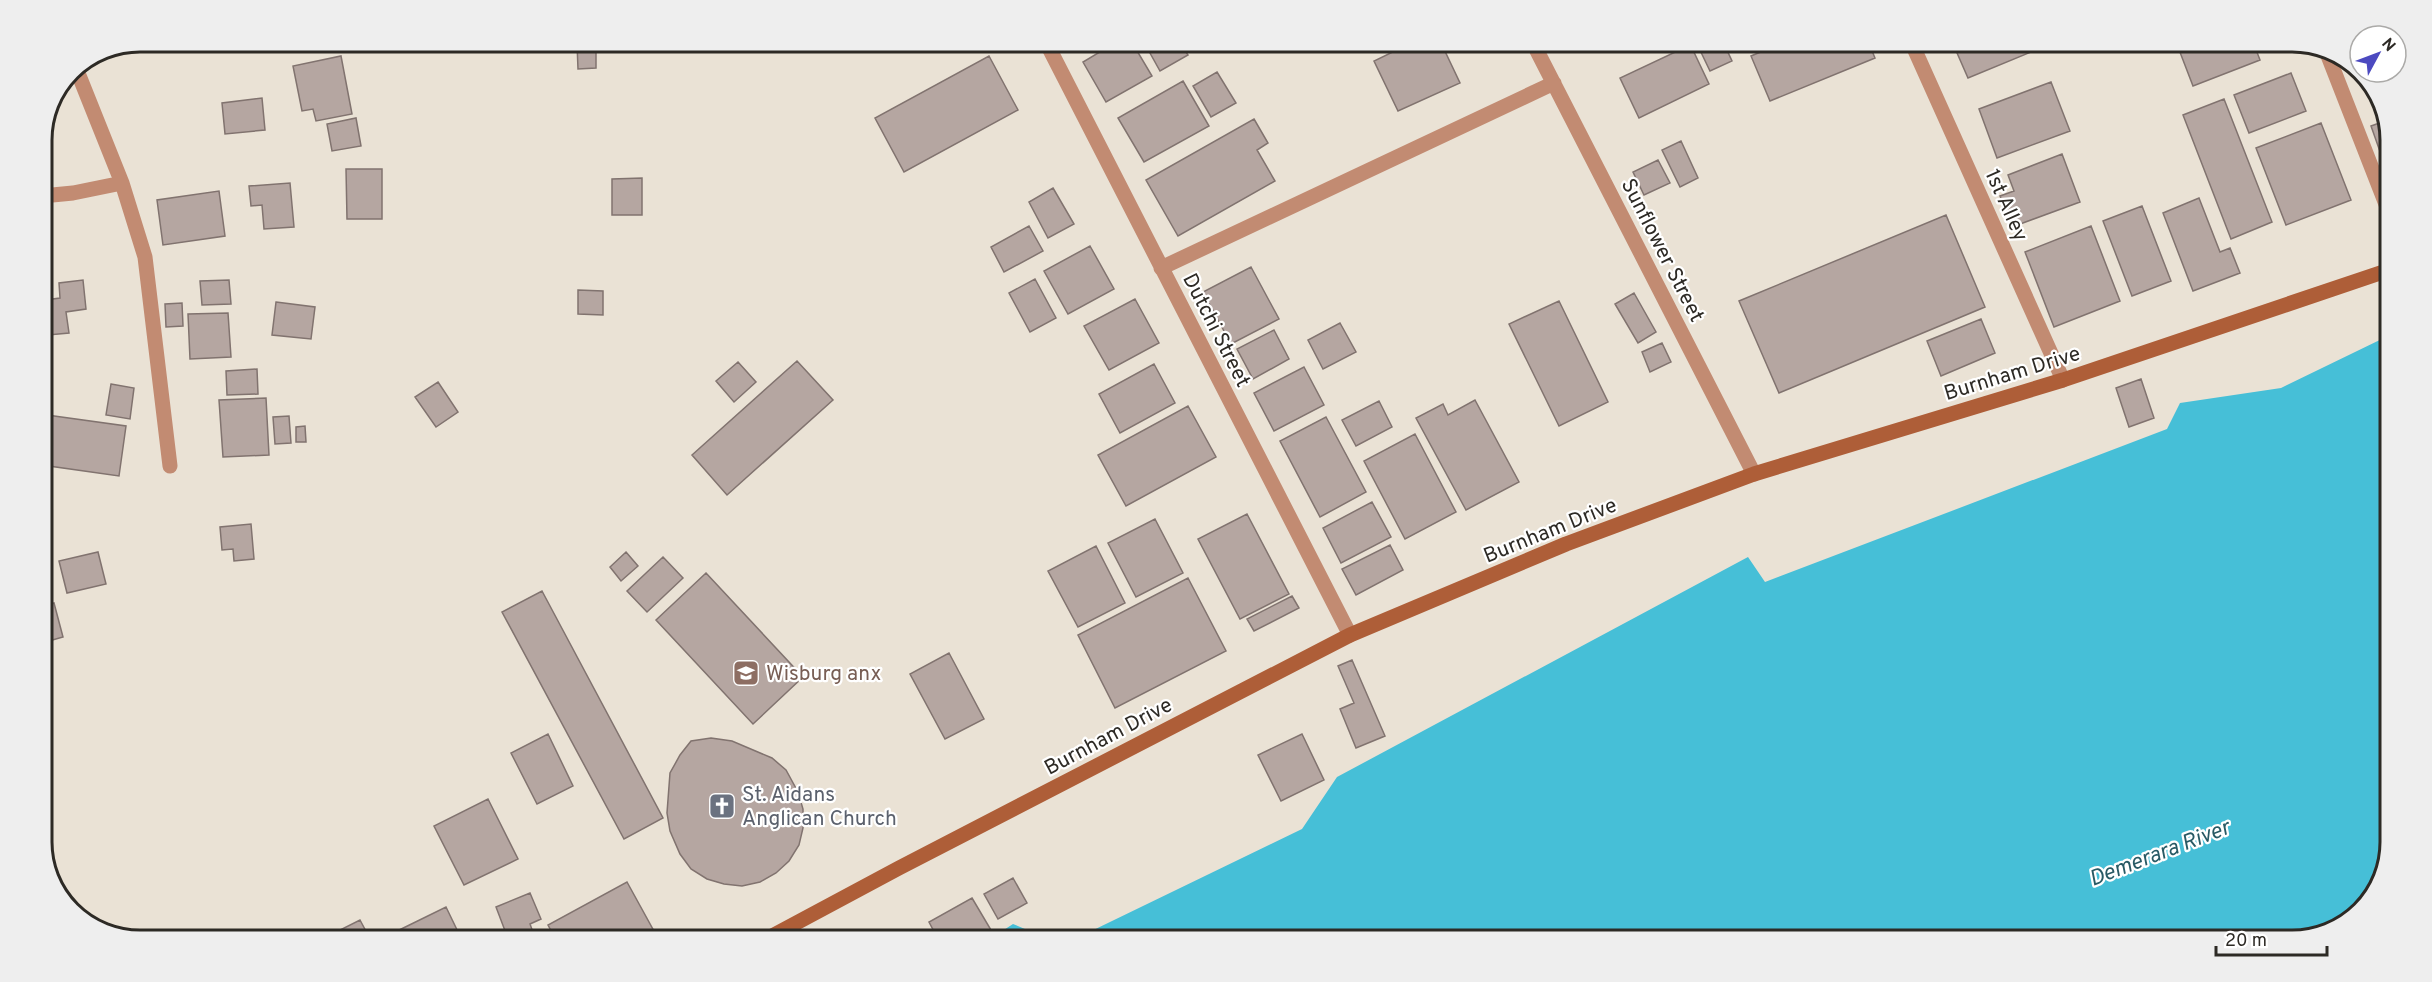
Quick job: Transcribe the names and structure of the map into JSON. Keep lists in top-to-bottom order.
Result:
{
  "streets": {
    "street": [
      "1st Alley",
      "Sunflower Street",
      "Dutchi Street",
      "Burnham Drive"
    ]
  },
  "crossings": [
    ["1st Alley", "Burnham Drive"],
    ["Sunflower Street", "Burnham Drive"],
    ["Dutchi Street", "Burnham Drive"]
  ],
  "water": ["Demerara River"],
  "places": {
    "school or university": ["Wisburg anx"],
    "church": ["St. Aidans Anglican Church"]
  },
  "scale_bar": "20 m",
  "north": "top right"
}
